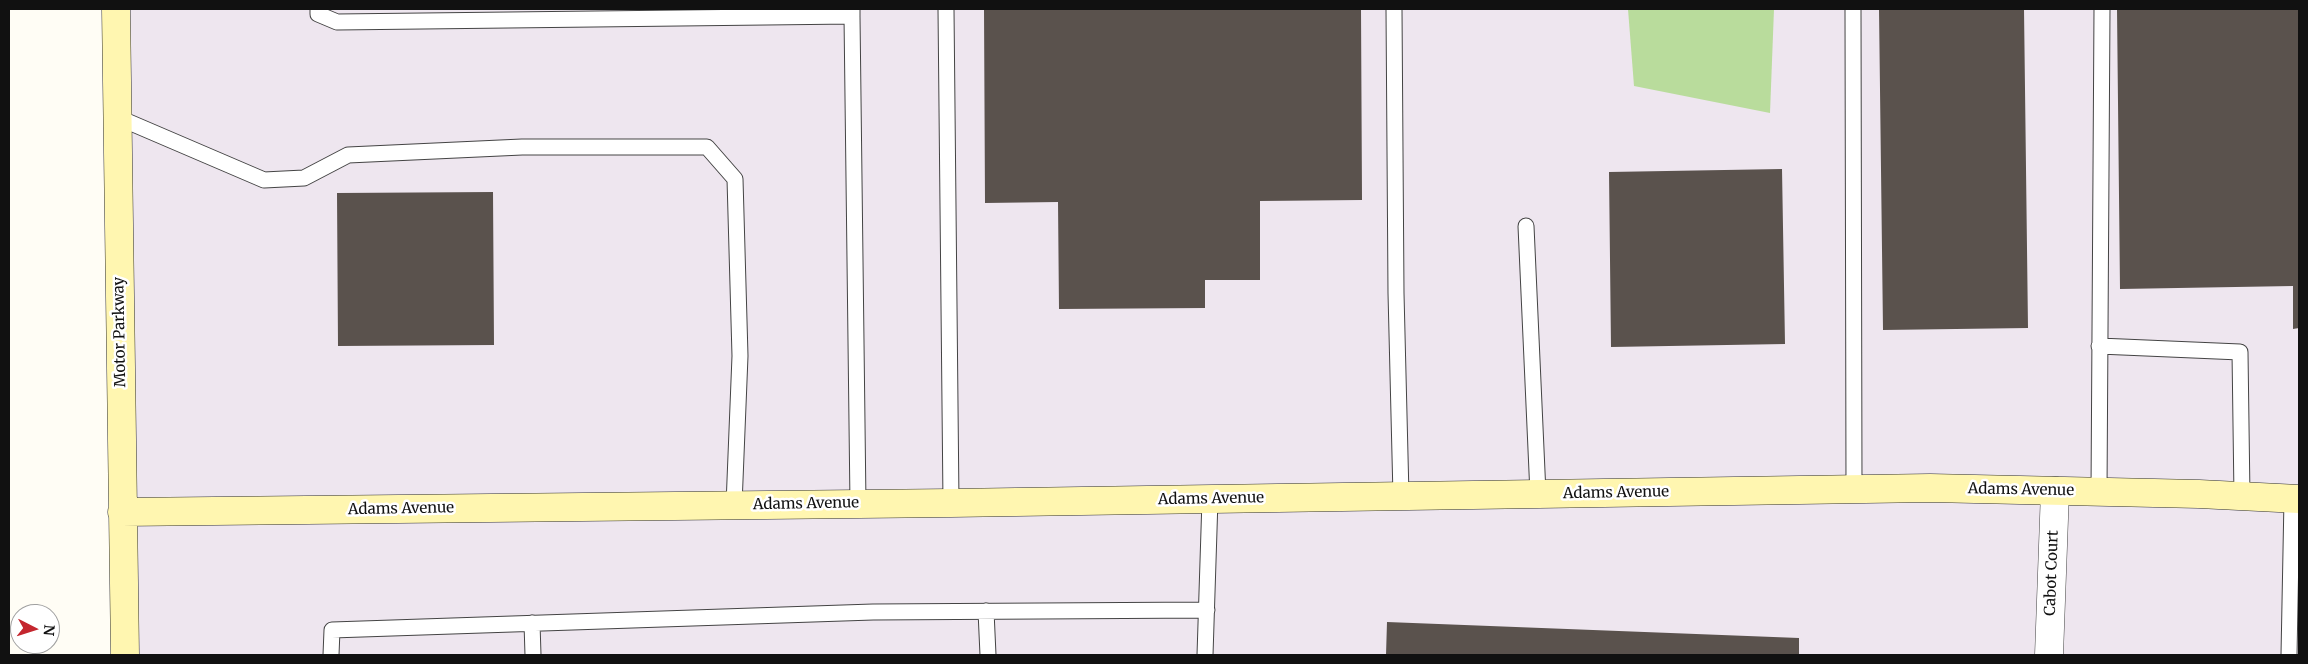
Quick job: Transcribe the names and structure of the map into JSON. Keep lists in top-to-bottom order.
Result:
{
  "streets": {
    "street": ["Motor Parkway", "Adams Avenue", "Cabot Court"]
  },
  "crossings": [
    ["Motor Parkway", "Adams Avenue"],
    ["Adams Avenue", "Cabot Court"]
  ],
  "north": "right"
}
